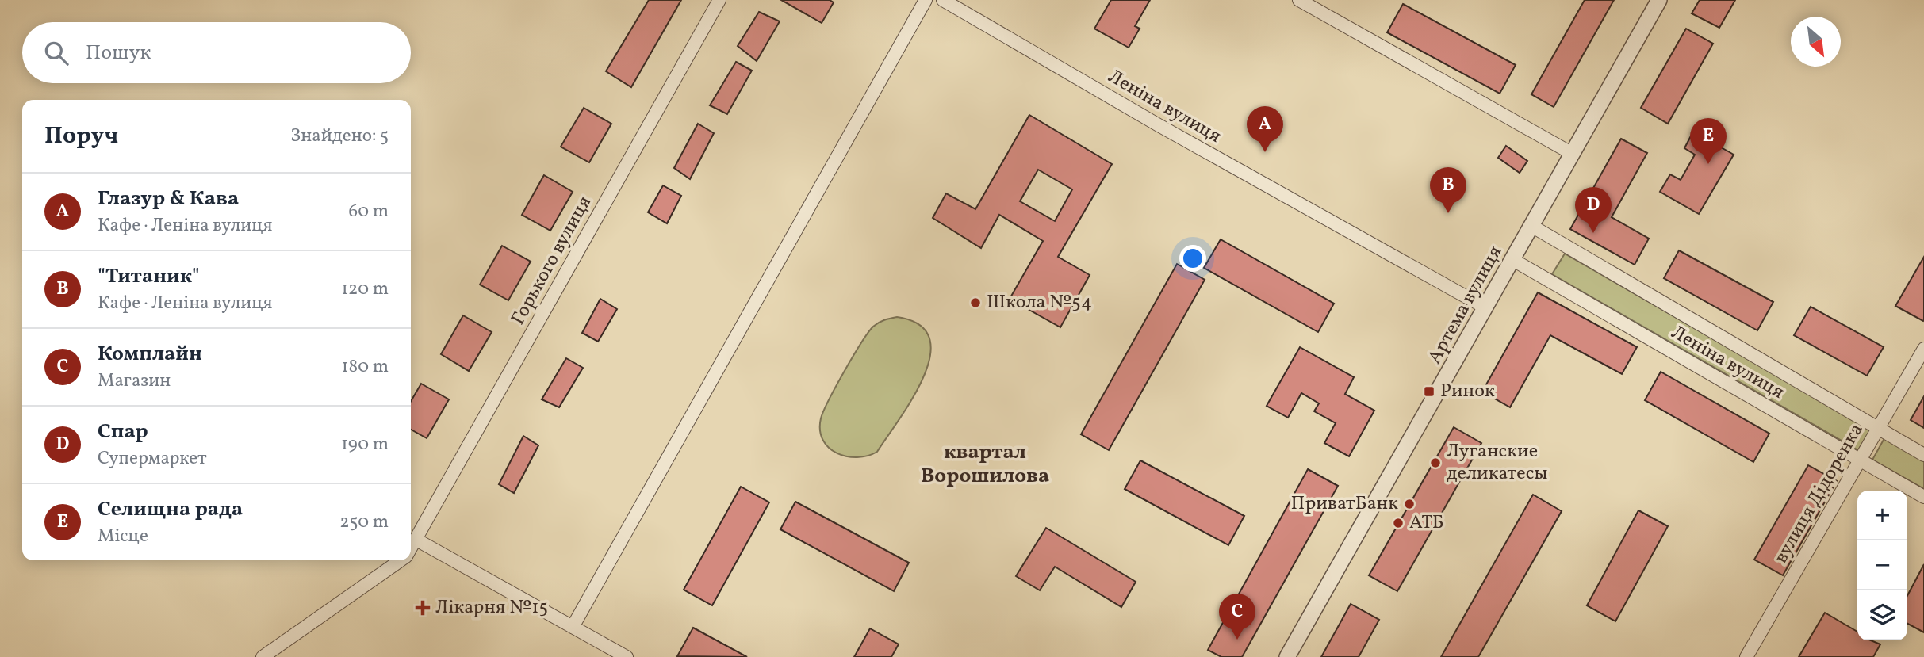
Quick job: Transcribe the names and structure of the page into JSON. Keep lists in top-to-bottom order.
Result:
{
  "streets": {
    "street": [
      "Леніна вулиця",
      "Горького вулиця",
      "Артема вулиця",
      "вулиця Дідоренка"
    ]
  },
  "crossings": [
    ["Леніна вулиця", "Артема вулиця"],
    ["Леніна вулиця", "вулиця Дідоренка"]
  ],
  "districts": ["квартал Ворошилова"],
  "places": {
    "other": [
      "Школа №54",
      "Луганские деликатесы",
      "ПриватБанк",
      "АТБ"
    ],
    "transit": ["Ринок"],
    "health": ["Лікарня №15"]
  },
  "north": "bottom right",
  "page": {
    "search": "Пошук",
    "heading": ["Поруч", "Знайдено: 5"],
    "pins": [
      "A",
      "E",
      "B",
      "D",
      "C"
    ],
    "list": [
      {
        "mark": "A",
        "name": "Глазур & Кава",
        "note": "Кафе · Леніна вулиця",
        "value": "60 m"
      },
      {
        "mark": "B",
        "name": "\"Титаник\"",
        "note": "Кафе · Леніна вулиця",
        "value": "120 m"
      },
      {
        "mark": "C",
        "name": "Комплайн",
        "note": "Магазин",
        "value": "180 m"
      },
      {
        "mark": "D",
        "name": "Спар",
        "note": "Супермаркет",
        "value": "190 m"
      },
      {
        "mark": "E",
        "name": "Селищна рада",
        "note": "Місце",
        "value": "250 m"
      }
    ],
    "map_buttons": ["+", "−"]
  }
}
